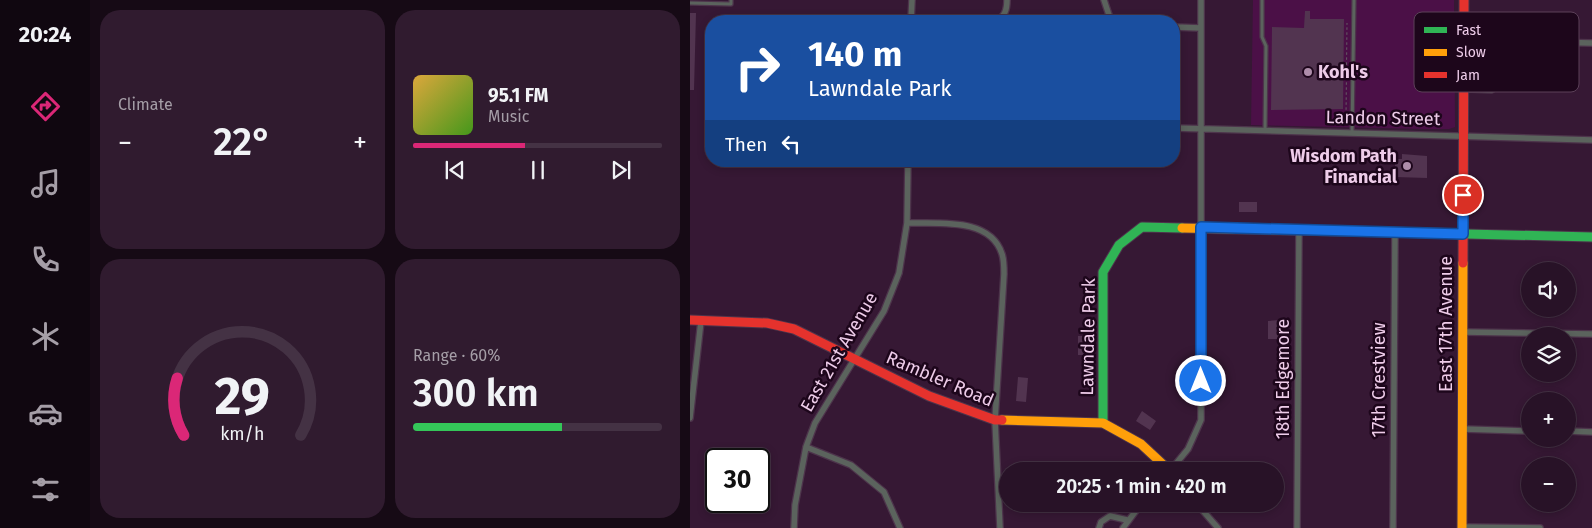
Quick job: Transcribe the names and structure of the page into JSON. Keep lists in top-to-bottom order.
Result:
{
  "streets": {
    "street": [
      "Landon Street",
      "East 17th Avenue",
      "Lawndale Park",
      "East 21st Avenue",
      "Rambler Road",
      "18th Edgemore",
      "17th Crestview"
    ]
  },
  "crossings": [
    ["Landon Street", "East 17th Avenue"],
    ["East 17th Avenue", "Lawndale Park"],
    ["Lawndale Park", "Rambler Road"],
    ["Lawndale Park", "18th Edgemore"],
    ["Lawndale Park", "17th Crestview"],
    ["East 21st Avenue", "Rambler Road"]
  ],
  "places": ["Kohl's", "Wisdom Path Financial"],
  "legend": ["Fast", "Slow", "Jam"],
  "page": {
    "tabs": "20:24",
    "tile": [
      "Climate",
      ["Range · 60%", "300 km"]
    ],
    "turn": ["140 m", "Lawndale Park"],
    "song": ["95.1 FM", "Music"],
    "then": "Then",
    "heat": ["−", "22°", "+"],
    "map_buttons": ["+", "−"],
    "limit": "30",
    "trip": "20:25 · 1 min · 420 m",
    "gauge": ["29", "km/h"]
  }
}
